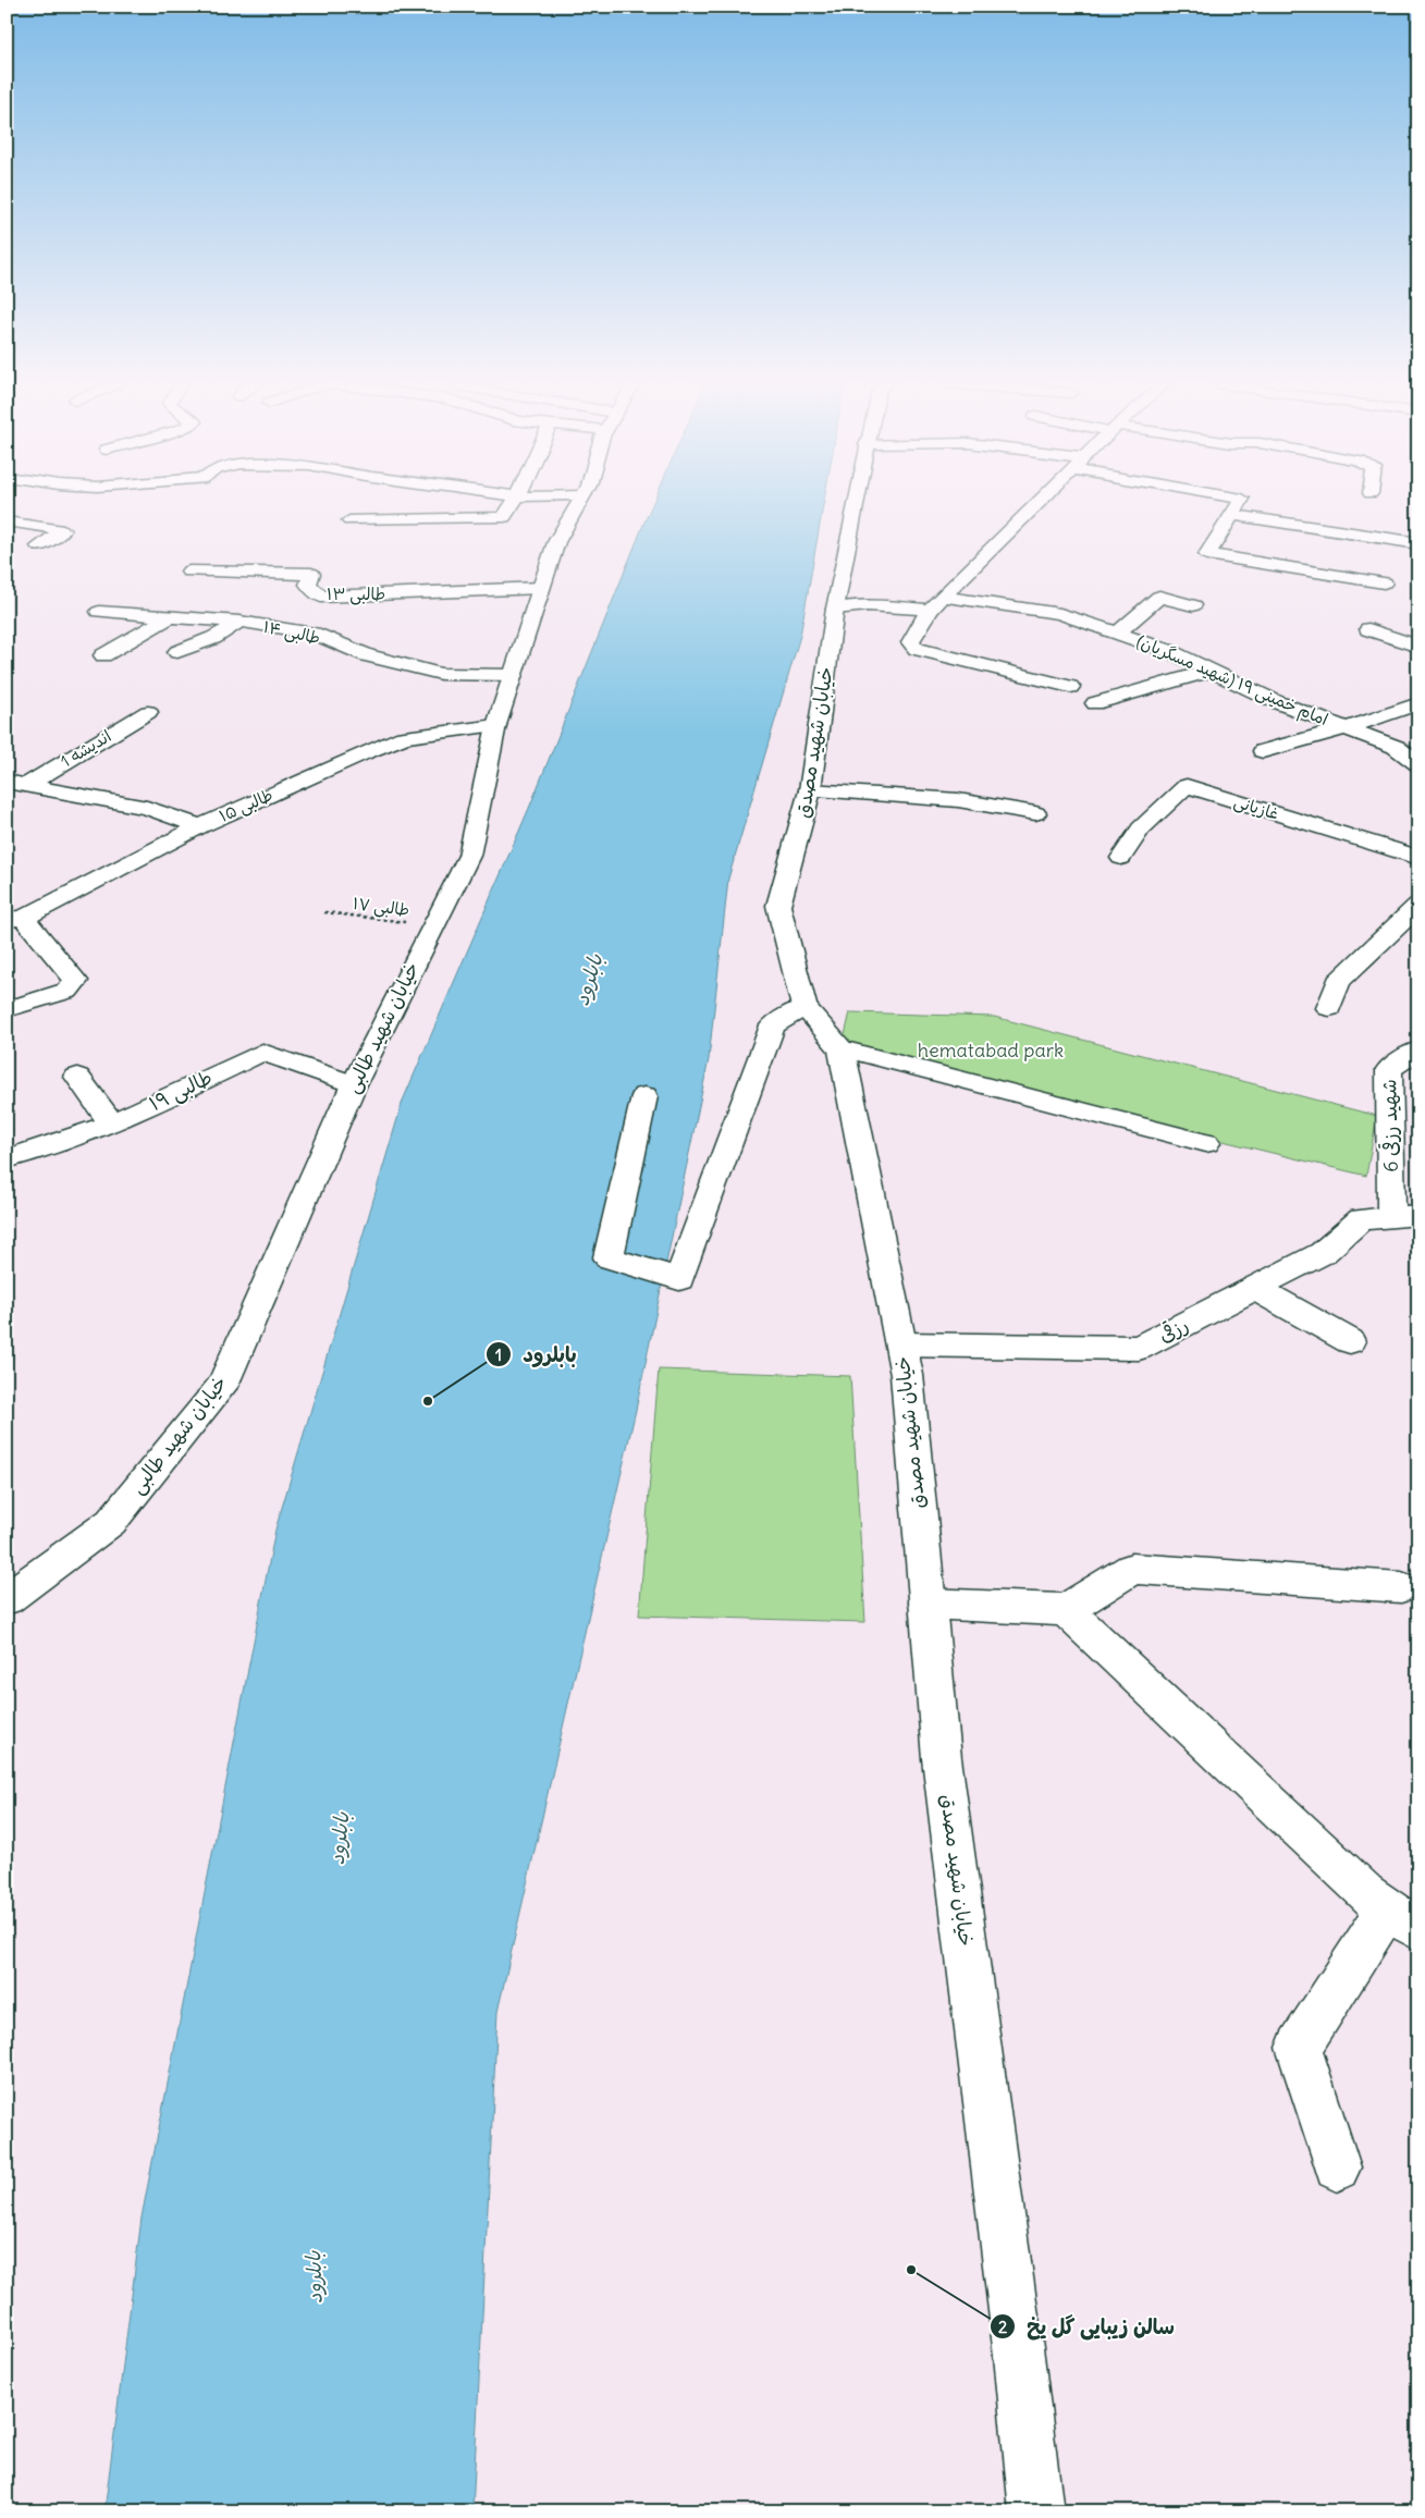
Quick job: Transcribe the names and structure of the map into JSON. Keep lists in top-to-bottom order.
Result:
{
  "streets": {
    "street": [
      "طالبی ۱۳",
      "طالبی ۱۴",
      "امام خمینی ۱۹ (شهید مسگریان)",
      "خیابان شهید مصدق",
      "اندیشه 1",
      "طالبی ۱۵",
      "غازیانی",
      "خیابان شهید طالبی",
      "طالبی ۱۹",
      "شهید رزقی 6",
      "رزقی"
    ],
    "path": ["طالبی ۱۷"]
  },
  "crossings": [
    ["طالبی ۱۳", "خیابان شهید طالبی"],
    ["طالبی ۱۴", "خیابان شهید طالبی"],
    ["امام خمینی ۱۹ (شهید مسگریان)", "خیابان شهید مصدق"],
    ["خیابان شهید مصدق", "رزقی"],
    ["طالبی ۱۵", "خیابان شهید طالبی"],
    ["طالبی ۱۷", "خیابان شهید طالبی"],
    ["خیابان شهید طالبی", "طالبی ۱۹"],
    ["شهید رزقی 6", "رزقی"]
  ],
  "water": ["بابلرود"],
  "parks": ["hematabad park"],
  "places": ["بابلرود", "سالن زیبایی گل یخ"]
}
